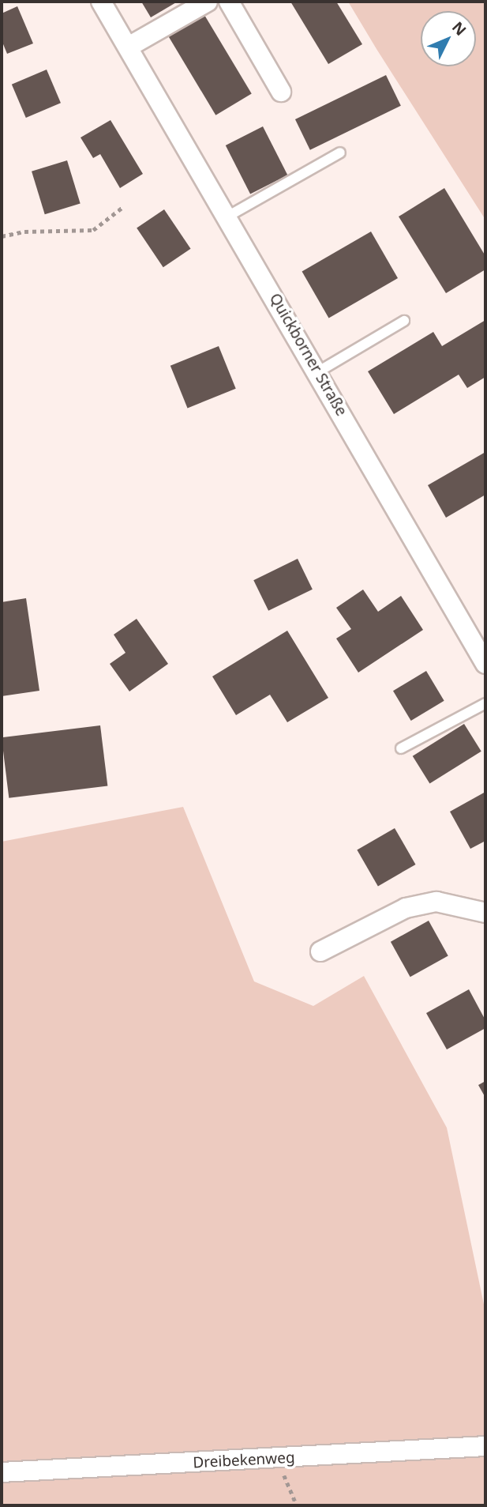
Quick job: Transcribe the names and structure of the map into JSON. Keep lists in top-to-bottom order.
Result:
{
  "streets": {
    "street": ["Quickborner Straße", "Dreibekenweg"]
  },
  "north": "top right"
}
